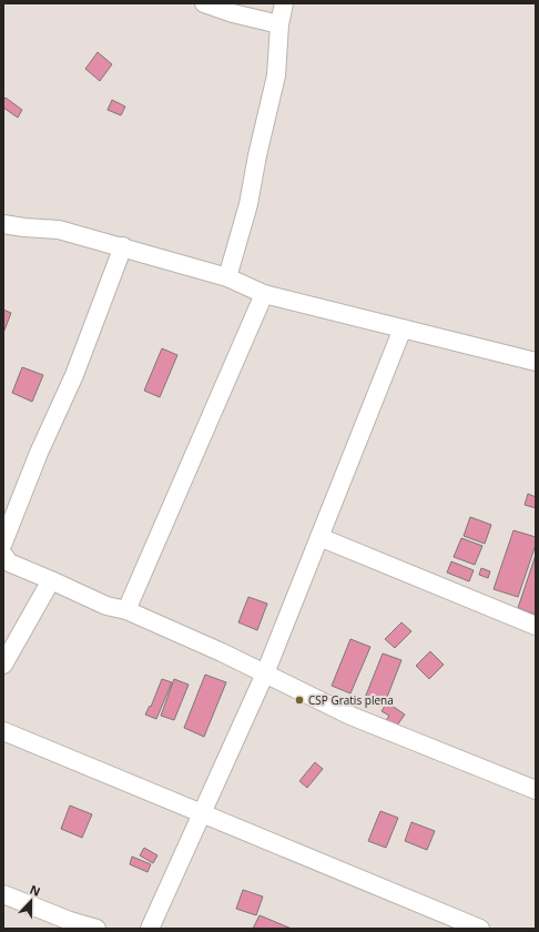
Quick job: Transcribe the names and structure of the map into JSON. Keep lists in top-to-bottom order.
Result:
{
  "places": ["CSP Gratis plena"],
  "north": "top"
}
